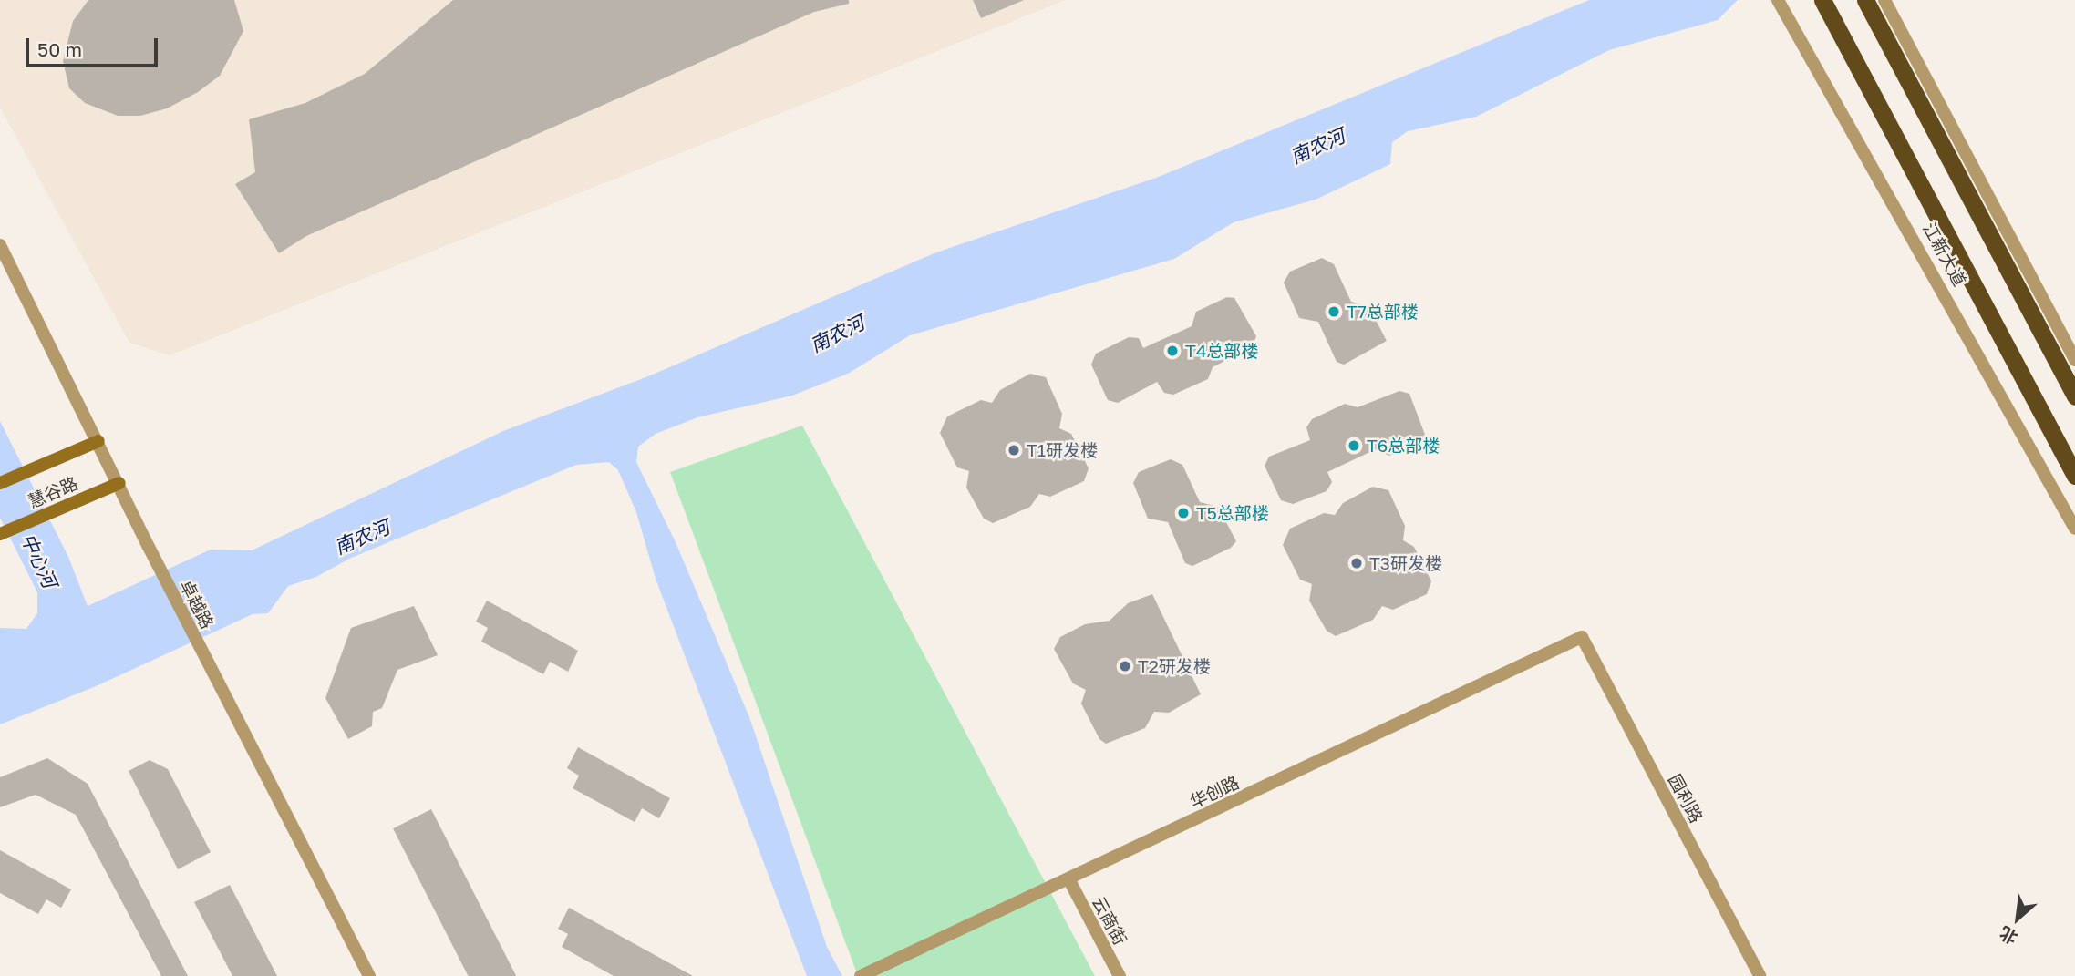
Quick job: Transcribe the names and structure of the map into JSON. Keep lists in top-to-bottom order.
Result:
{
  "streets": {
    "highway": ["江新大道"],
    "main road": ["慧谷路"],
    "street": [
      "卓越路",
      "华创路",
      "园利路",
      "云商街"
    ]
  },
  "crossings": [
    ["慧谷路", "卓越路"],
    ["华创路", "园利路"],
    ["华创路", "云商街"]
  ],
  "water": ["南农河", "中心河"],
  "places": [
    "T7总部楼",
    "T4总部楼",
    "T6总部楼",
    "T1研发楼",
    "T5总部楼",
    "T3研发楼",
    "T2研发楼"
  ],
  "scale_bar": "50 m",
  "north": "bottom left"
}
